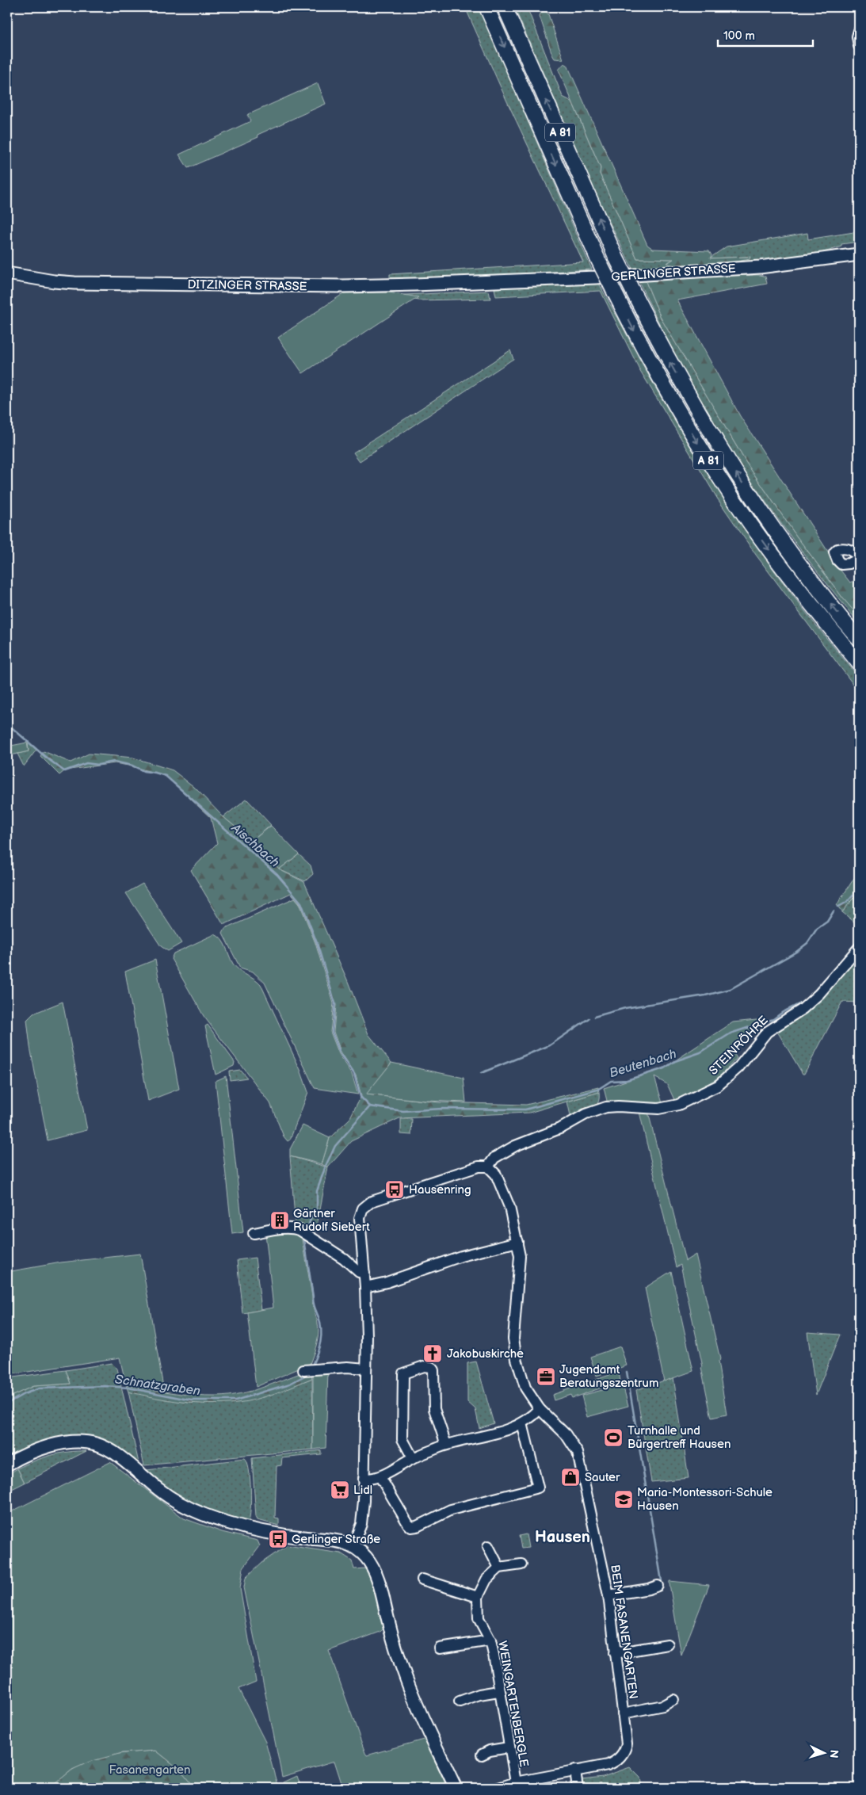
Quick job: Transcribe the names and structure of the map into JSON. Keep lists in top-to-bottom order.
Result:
{
  "streets": {
    "highway": ["A 81"],
    "main road": ["GERLINGER STRASSE", "DITZINGER STRASSE"],
    "street": ["STEINRÖHRE", "BEIM FASANENGARTEN", "WEINGARTENBERGLE"]
  },
  "crossings": [
    ["GERLINGER STRASSE", "DITZINGER STRASSE"],
    ["BEIM FASANENGARTEN", "WEINGARTENBERGLE"]
  ],
  "districts": ["Hausen"],
  "water": ["Aischbach", "Beutenbach", "Schnatzgraben"],
  "parks": ["Fasanengarten"],
  "places": {
    "bus stop": ["Hausenring", "Gerlinger Straße"],
    "building": ["Gärtner Rudolf Siebert"],
    "church": ["Jakobuskirche"],
    "office": ["Jugendamt Beratungszentrum"],
    "sports": ["Turnhalle und Bürgertreff Hausen"],
    "shop": ["Sauter"],
    "supermarket": ["Lidl"],
    "school or university": ["Maria-Montessori-Schule Hausen"]
  },
  "scale_bar": "100 m",
  "north": "right"
}
